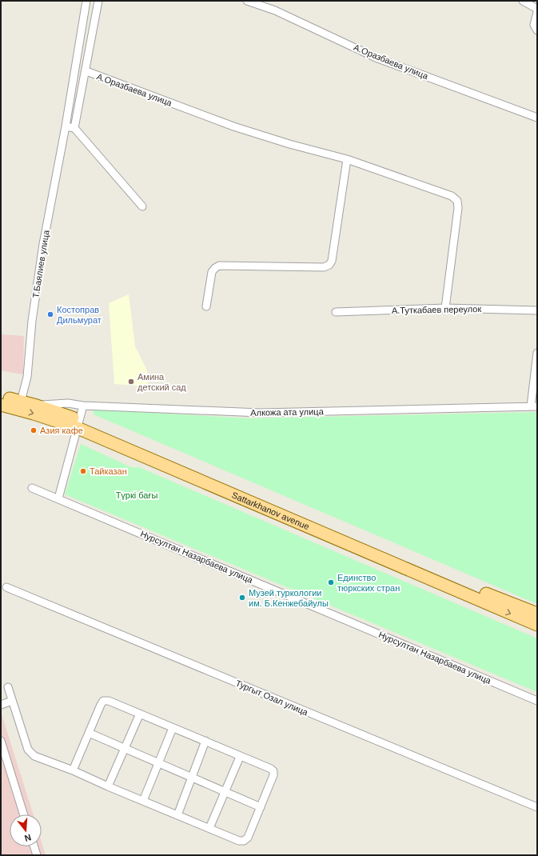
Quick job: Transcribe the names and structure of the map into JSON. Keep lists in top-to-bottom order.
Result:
{
  "streets": {
    "main road": ["Sattarkhanov avenue"],
    "street": [
      "А.Оразбаева улица",
      "Т.Баялиев улица",
      "А.Туткабаев переулок",
      "Алкожа ата улица",
      "Нурсултан Назарбаева улица",
      "Тургыт Озал улица"
    ]
  },
  "crossings": [
    ["А.Оразбаева улица", "А.Туткабаев переулок"],
    ["Т.Баялиев улица", "Sattarkhanov avenue"],
    ["Алкожа ата улица", "Sattarkhanov avenue"]
  ],
  "parks": ["Түркі бағы"],
  "places": [
    "Костоправ Дильмурат",
    "Амина детский сад",
    "Азия кафе",
    "Тайказан",
    "Единство тюркских стран",
    "Музей туркологии им. Б.Кенжебайулы"
  ],
  "north": "bottom"
}
